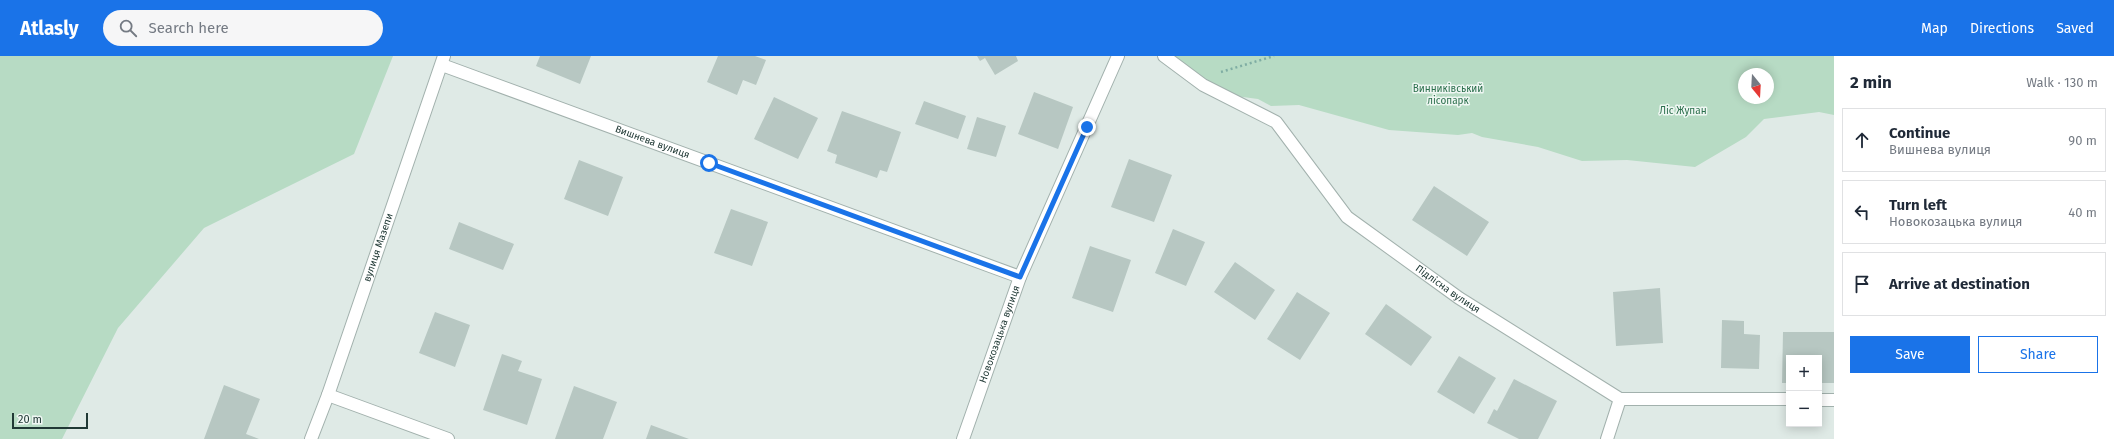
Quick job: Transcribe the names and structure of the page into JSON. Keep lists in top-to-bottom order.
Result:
{
  "streets": {
    "street": [
      "Вишнева вулиця",
      "вулиця Мазепи",
      "Підлісна вулиця",
      "Новокозацька вулиця"
    ]
  },
  "crossings": [
    ["Вишнева вулиця", "вулиця Мазепи"],
    ["Вишнева вулиця", "Новокозацька вулиця"]
  ],
  "parks": ["Винниківський лісопарк", "Ліс Жупан"],
  "scale_bar": "20 m",
  "north": "bottom",
  "page": {
    "header": "Atlasly",
    "search": "Search here",
    "nav": ["Map", "Directions", "Saved"],
    "heading": ["2 min", "Walk · 130 m"],
    "list": [
      ["Continue", "Вишнева вулиця", "90 m"],
      ["Turn left", "Новокозацька вулиця", "40 m"],
      "Arrive at destination"
    ],
    "buttons": ["Save", "Share"],
    "map_buttons": ["+", "−"],
    "scale": "20 m"
  }
}
